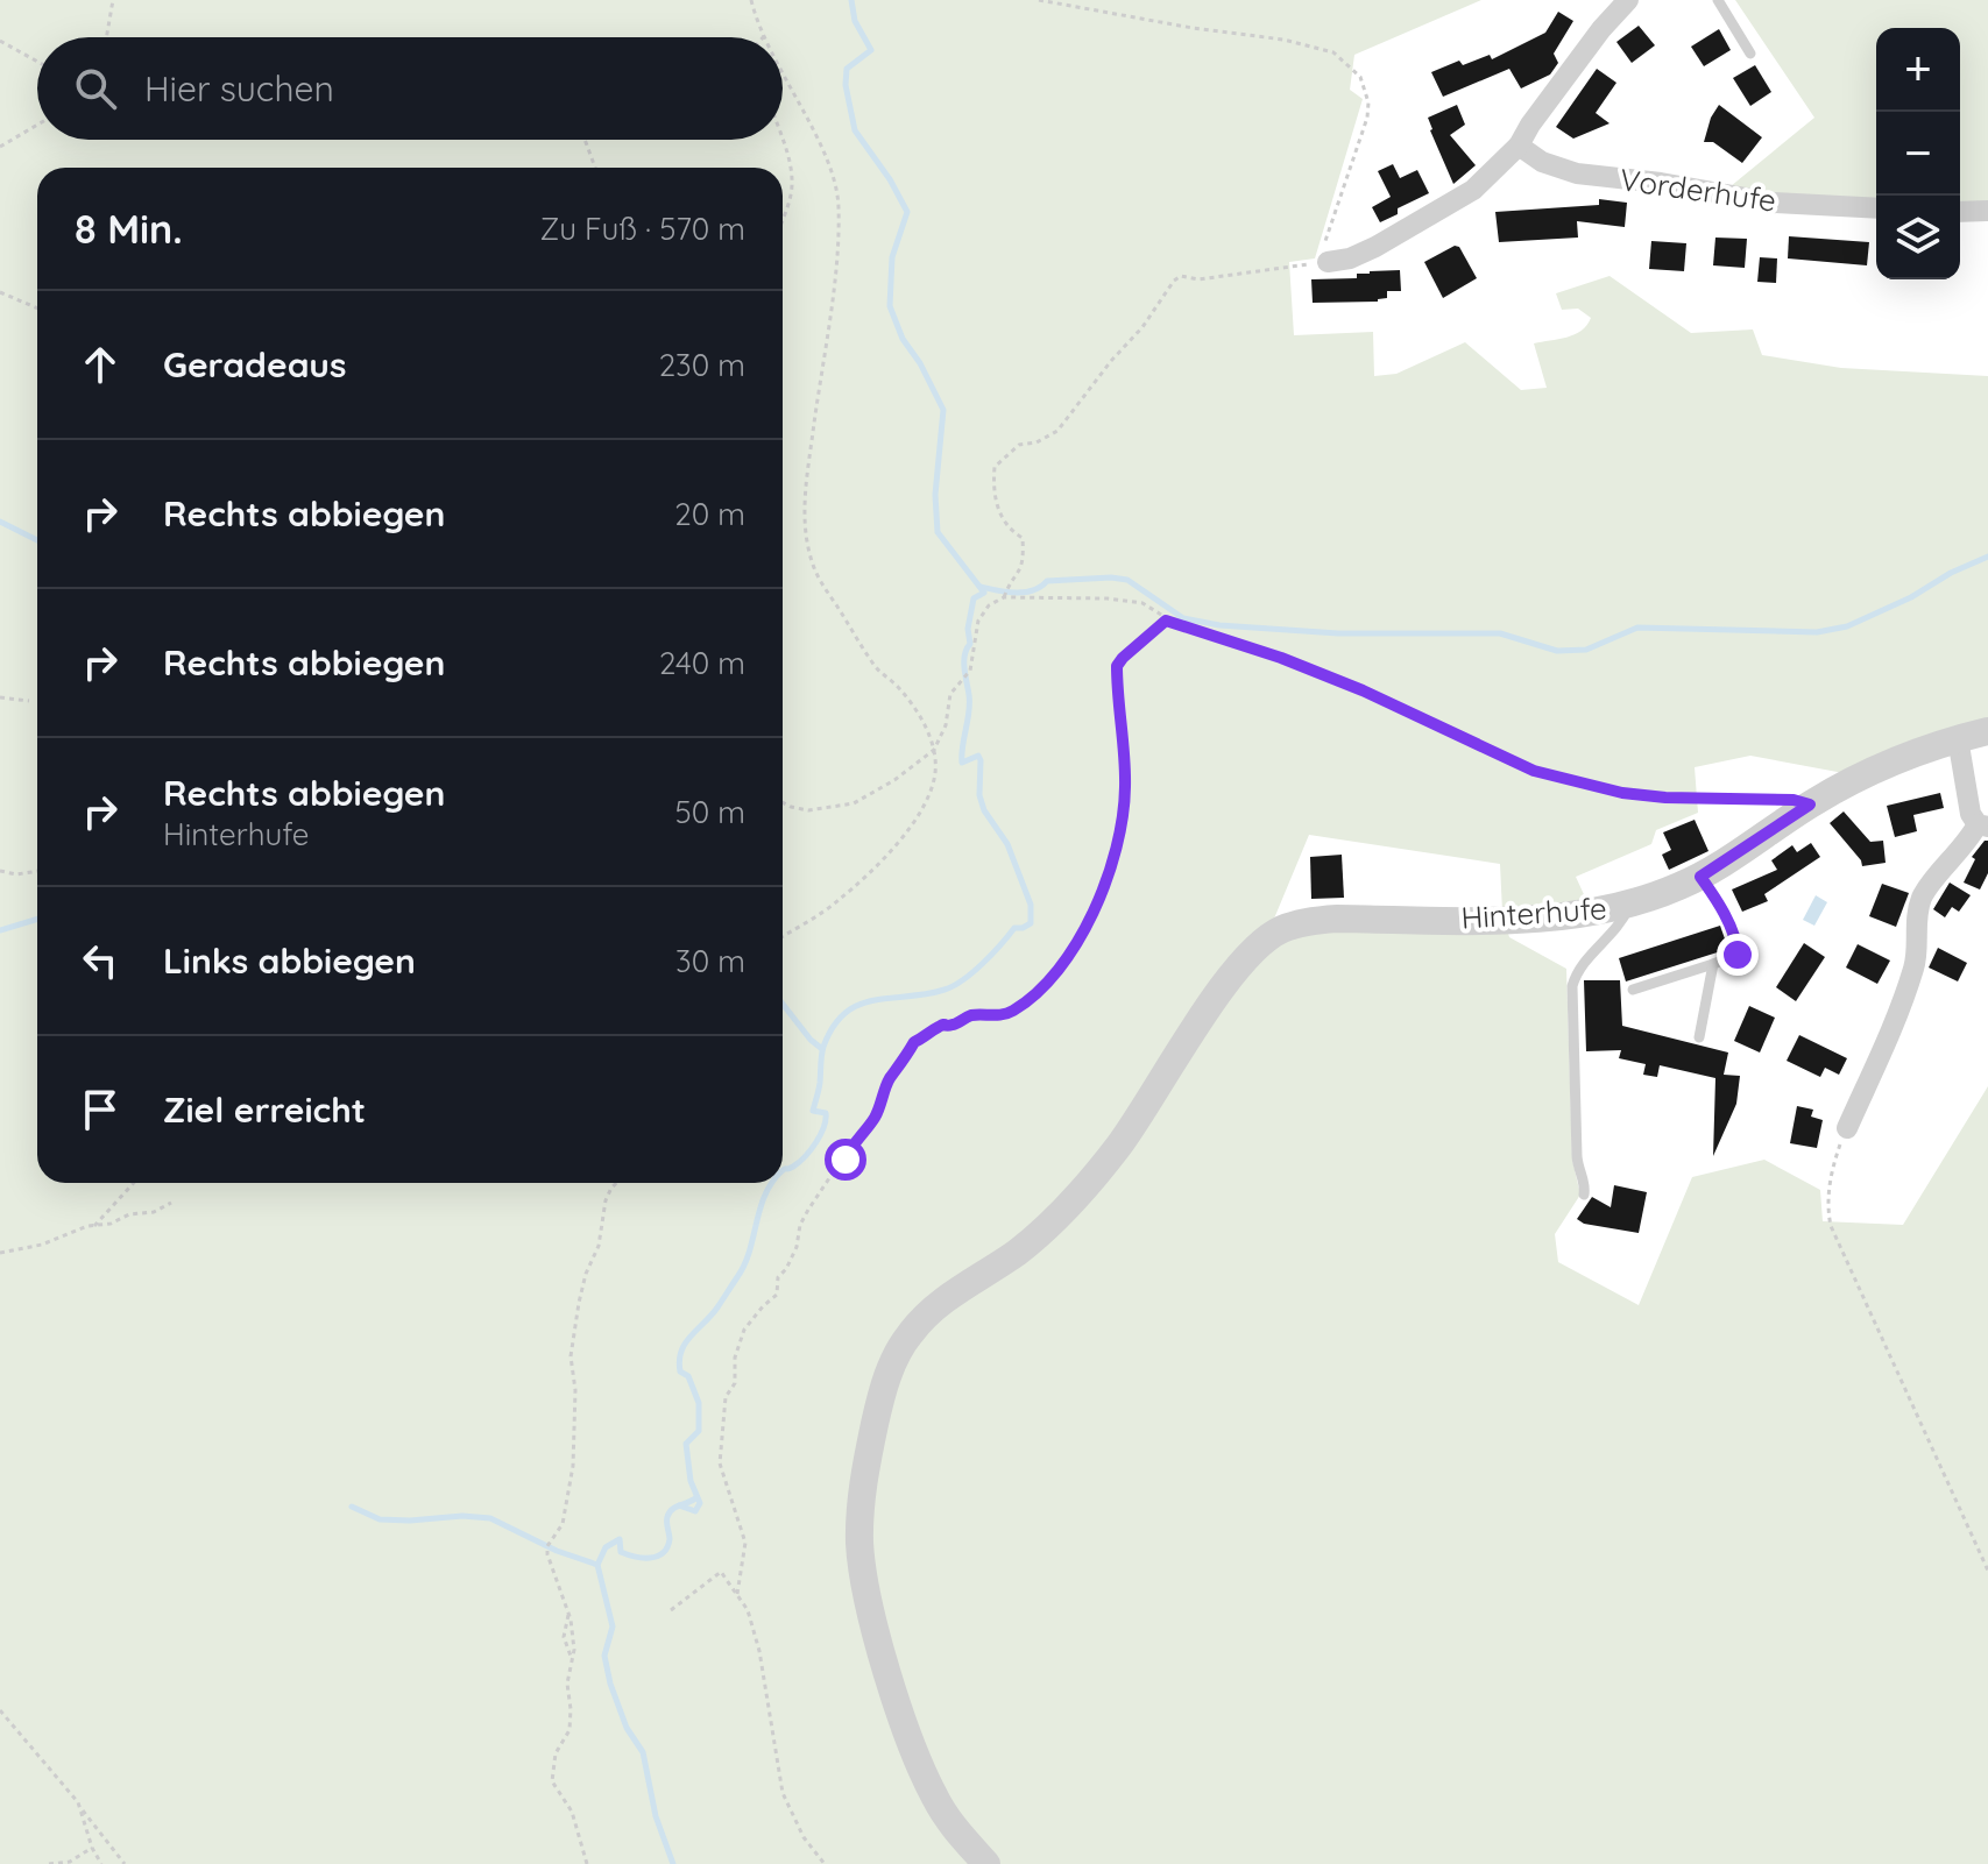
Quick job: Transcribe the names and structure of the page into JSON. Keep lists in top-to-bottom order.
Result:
{
  "streets": {
    "street": ["Vorderhufe", "Hinterhufe"]
  },
  "page": {
    "map_buttons": ["+", "−"],
    "search": "Hier suchen",
    "heading": ["8 Min.", "Zu Fuß · 570 m"],
    "list": [
      ["Geradeaus", "230 m"],
      ["Rechts abbiegen", "20 m"],
      ["Rechts abbiegen", "240 m"],
      ["Rechts abbiegen", "Hinterhufe", "50 m"],
      ["Links abbiegen", "30 m"],
      "Ziel erreicht"
    ]
  }
}
